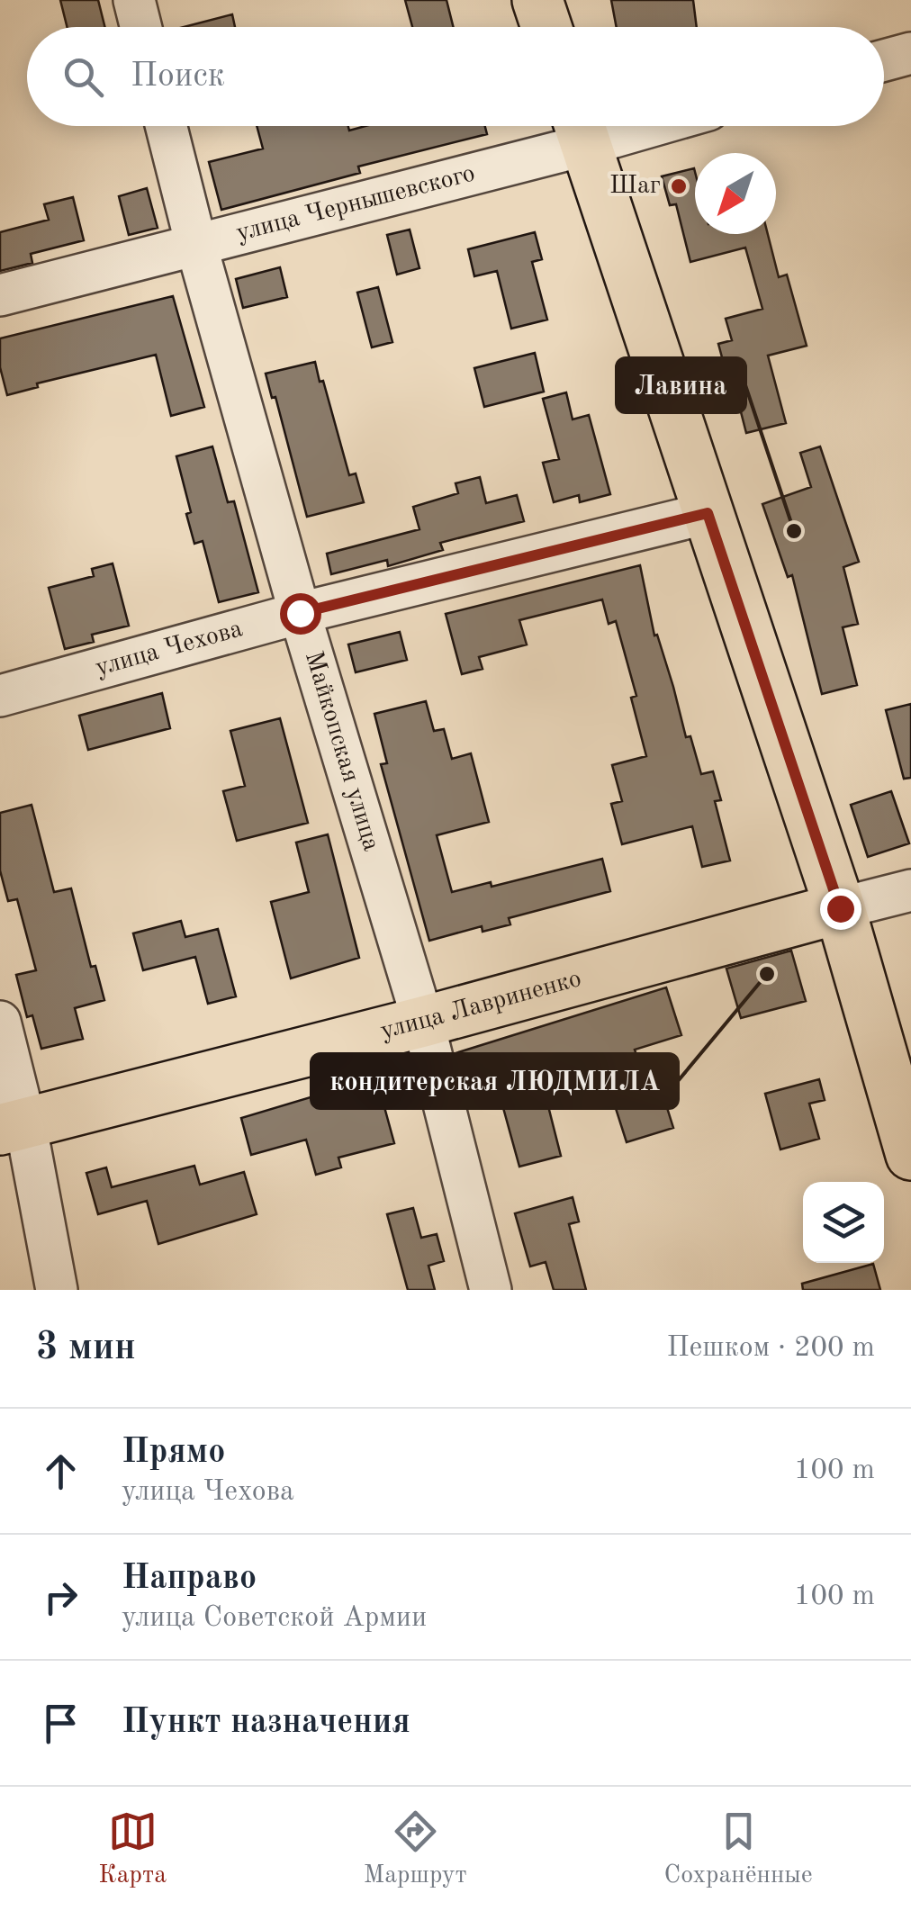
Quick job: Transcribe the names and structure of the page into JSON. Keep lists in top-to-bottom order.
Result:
{
  "streets": {
    "main road": ["улица Лавриненко"],
    "street": ["улица Чернышевского", "улица Чехова", "Майкопская улица"]
  },
  "crossings": [
    ["улица Чернышевского", "Майкопская улица"],
    ["улица Чехова", "Майкопская улица"],
    ["Майкопская улица", "улица Лавриненко"]
  ],
  "places": ["Шаг", "Лавина", "кондитерская ЛЮДМИЛА"],
  "north": "bottom left",
  "page": {
    "search": "Поиск",
    "heading": ["3 мин", "Пешком · 200 m"],
    "list": [
      ["Прямо", "улица Чехова", "100 m"],
      ["Направо", "улица Советской Армии", "100 m"],
      "Пункт назначения"
    ],
    "nav": ["Карта", "Маршрут", "Сохранённые"]
  }
}
